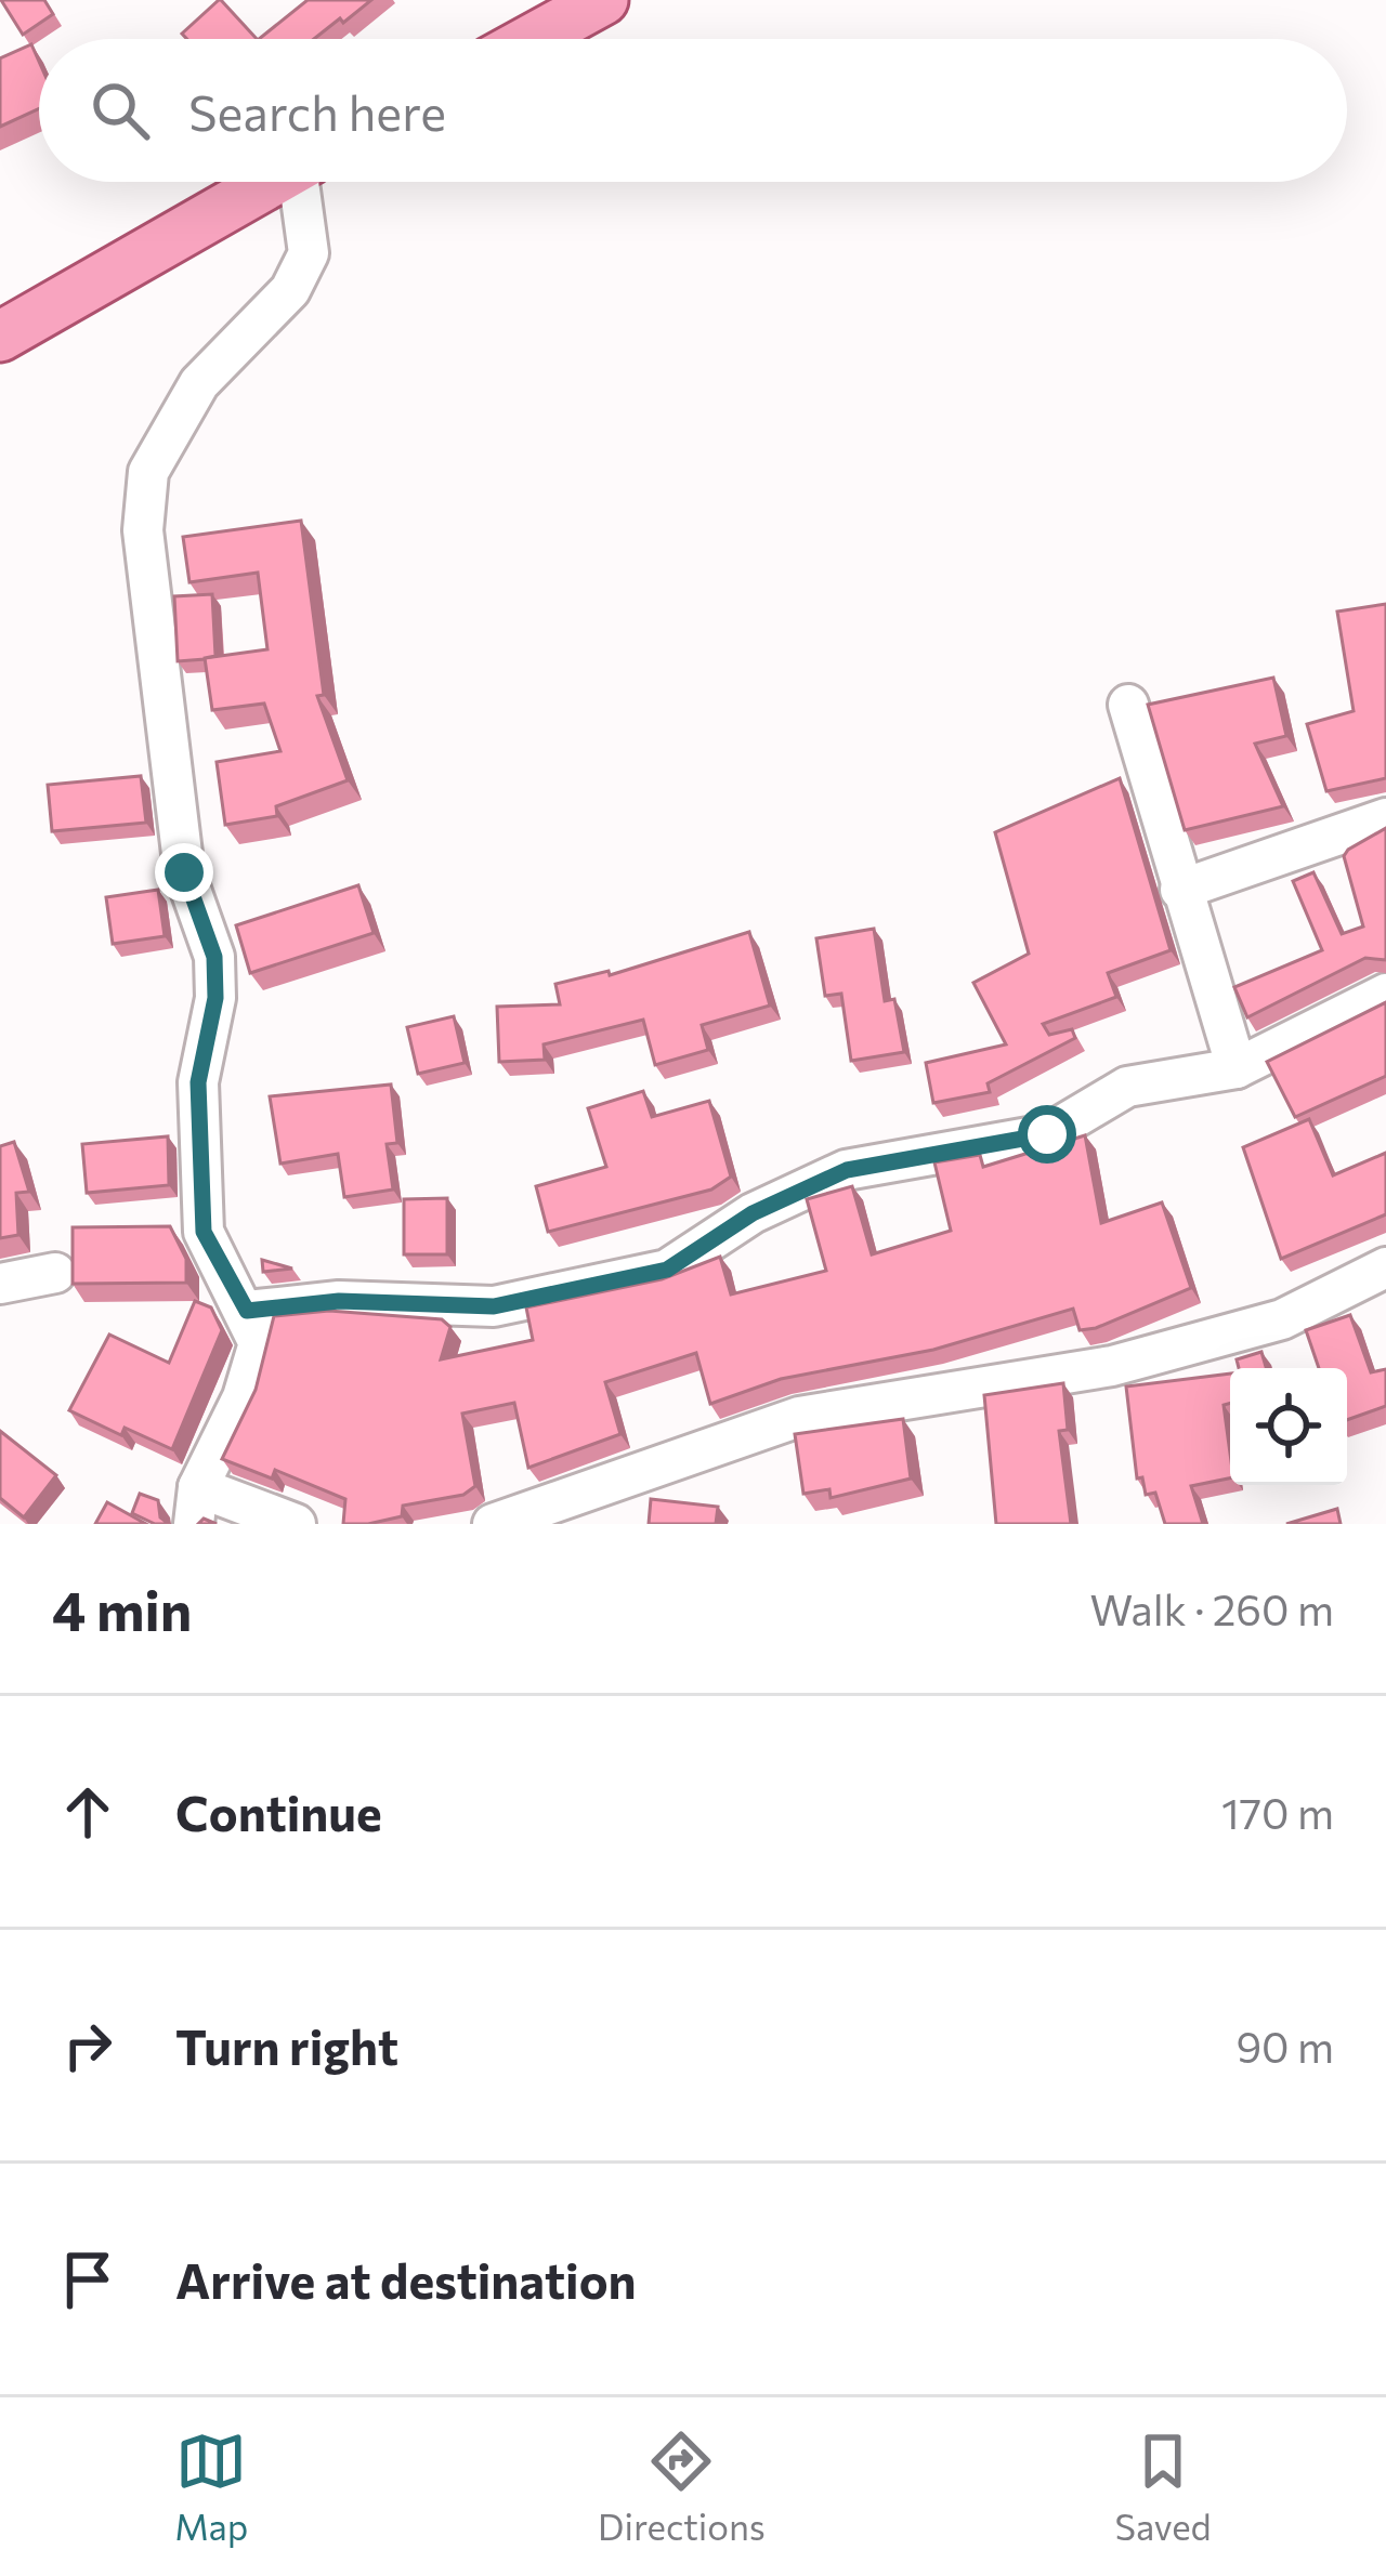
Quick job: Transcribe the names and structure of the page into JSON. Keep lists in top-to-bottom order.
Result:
{
  "page": {
    "search": "Search here",
    "heading": ["4 min", "Walk · 260 m"],
    "list": [
      ["Continue", "170 m"],
      ["Turn right", "90 m"],
      "Arrive at destination"
    ],
    "nav": ["Map", "Directions", "Saved"]
  }
}
